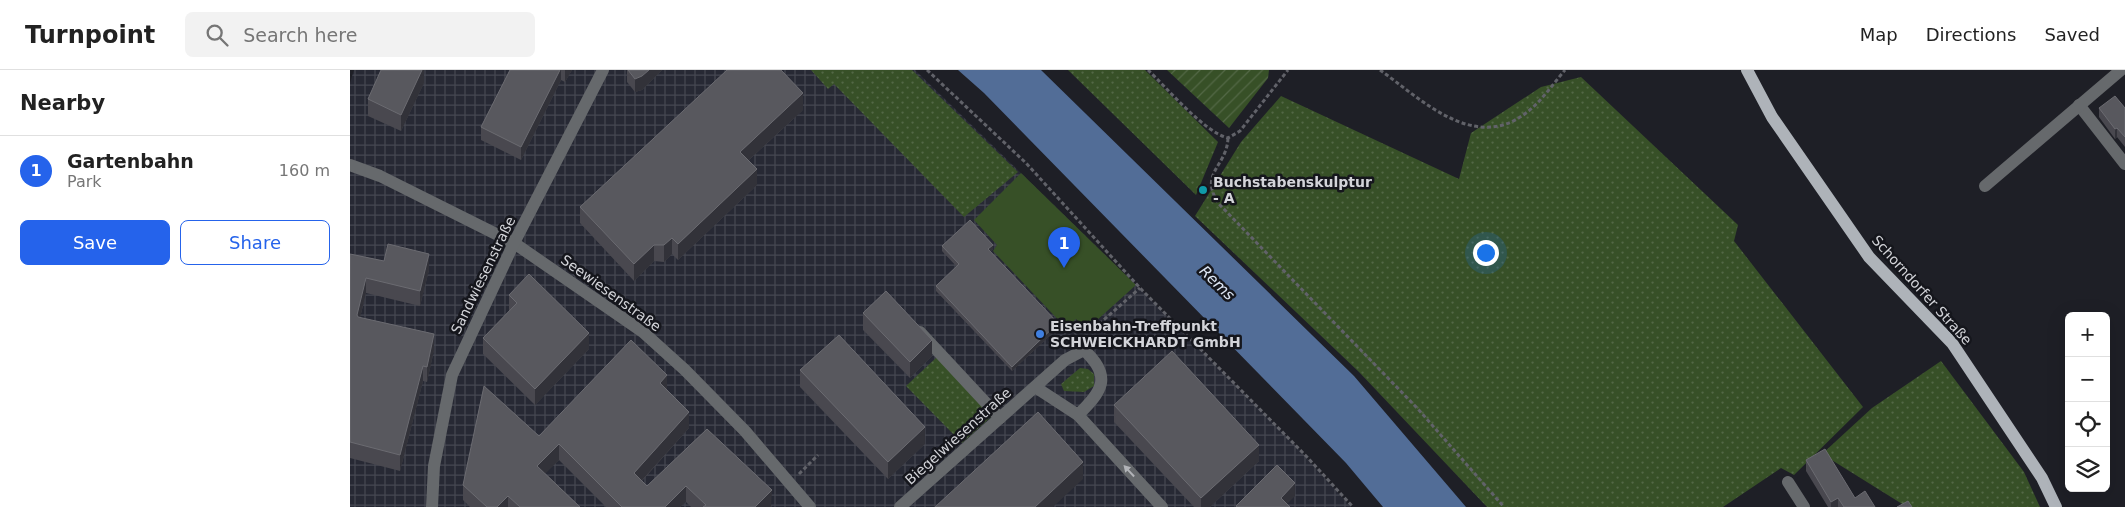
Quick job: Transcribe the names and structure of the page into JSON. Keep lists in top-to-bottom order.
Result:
{
  "streets": {
    "main road": ["Schorndorfer Straße"],
    "street": ["Sandwiesenstraße", "Seewiesenstraße", "Biegelwiesenstraße"]
  },
  "crossings": [
    ["Sandwiesenstraße", "Seewiesenstraße"]
  ],
  "water": ["Rems"],
  "places": ["Buchstabenskulptur - A", "Eisenbahn-Treffpunkt SCHWEICKHARDT GmbH"],
  "page": {
    "header": "Turnpoint",
    "search": "Search here",
    "nav": ["Map", "Directions", "Saved"],
    "heading": "Nearby",
    "list": [
      {
        "mark": "1",
        "name": "Gartenbahn",
        "note": "Park",
        "value": "160 m"
      }
    ],
    "buttons": ["Save", "Share"],
    "pins": "1",
    "map_buttons": ["+", "−"]
  }
}
